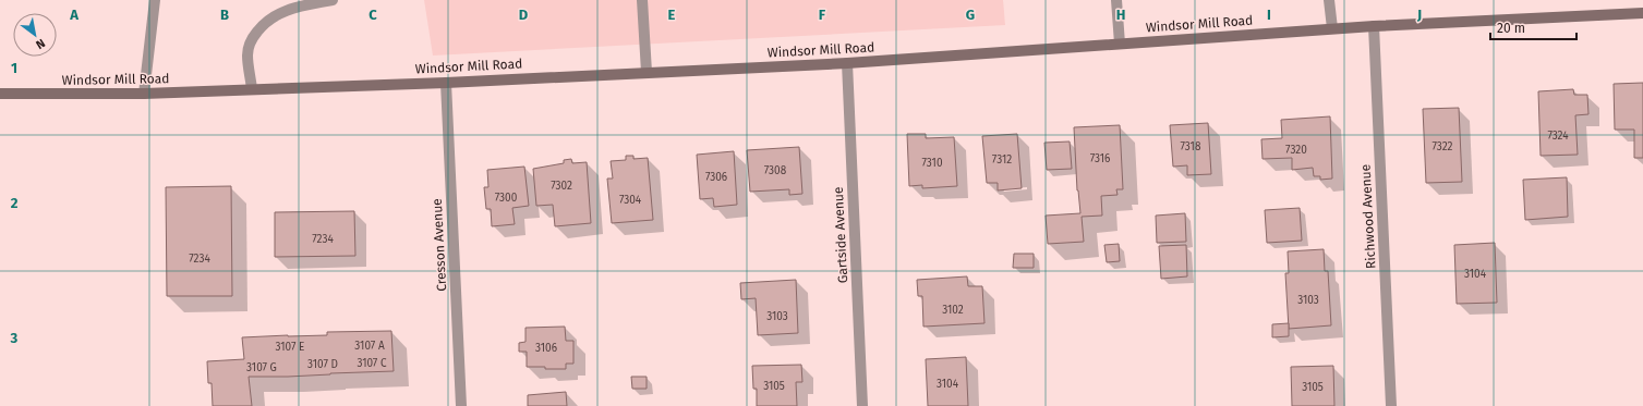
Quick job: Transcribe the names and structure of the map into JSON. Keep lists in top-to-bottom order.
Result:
{
  "streets": {
    "main road": ["Windsor Mill Road"],
    "street": ["Richwood Avenue", "Gartside Avenue", "Cresson Avenue"]
  },
  "crossings": [
    ["Windsor Mill Road", "Richwood Avenue"],
    ["Windsor Mill Road", "Gartside Avenue"],
    ["Windsor Mill Road", "Cresson Avenue"]
  ],
  "house_numbers": [
    "7324",
    "7318",
    "7322",
    "7320",
    "7316",
    "7312",
    "7310",
    "7308",
    "7306",
    "7302",
    "7300",
    "7304",
    "7234",
    "7234",
    "3104",
    "3103",
    "3102",
    "3103",
    "3107 A",
    "3107 E",
    "3106",
    "3107 C",
    "3107 D",
    "3107 G",
    "3104",
    "3105",
    "3105"
  ],
  "scale_bar": "20 m",
  "north": "bottom right",
  "grid": {
    "columns": [
      "A",
      "B",
      "C",
      "D",
      "E",
      "F",
      "G",
      "H",
      "I",
      "J"
    ],
    "rows": ["1", "2", "3"]
  }
}
